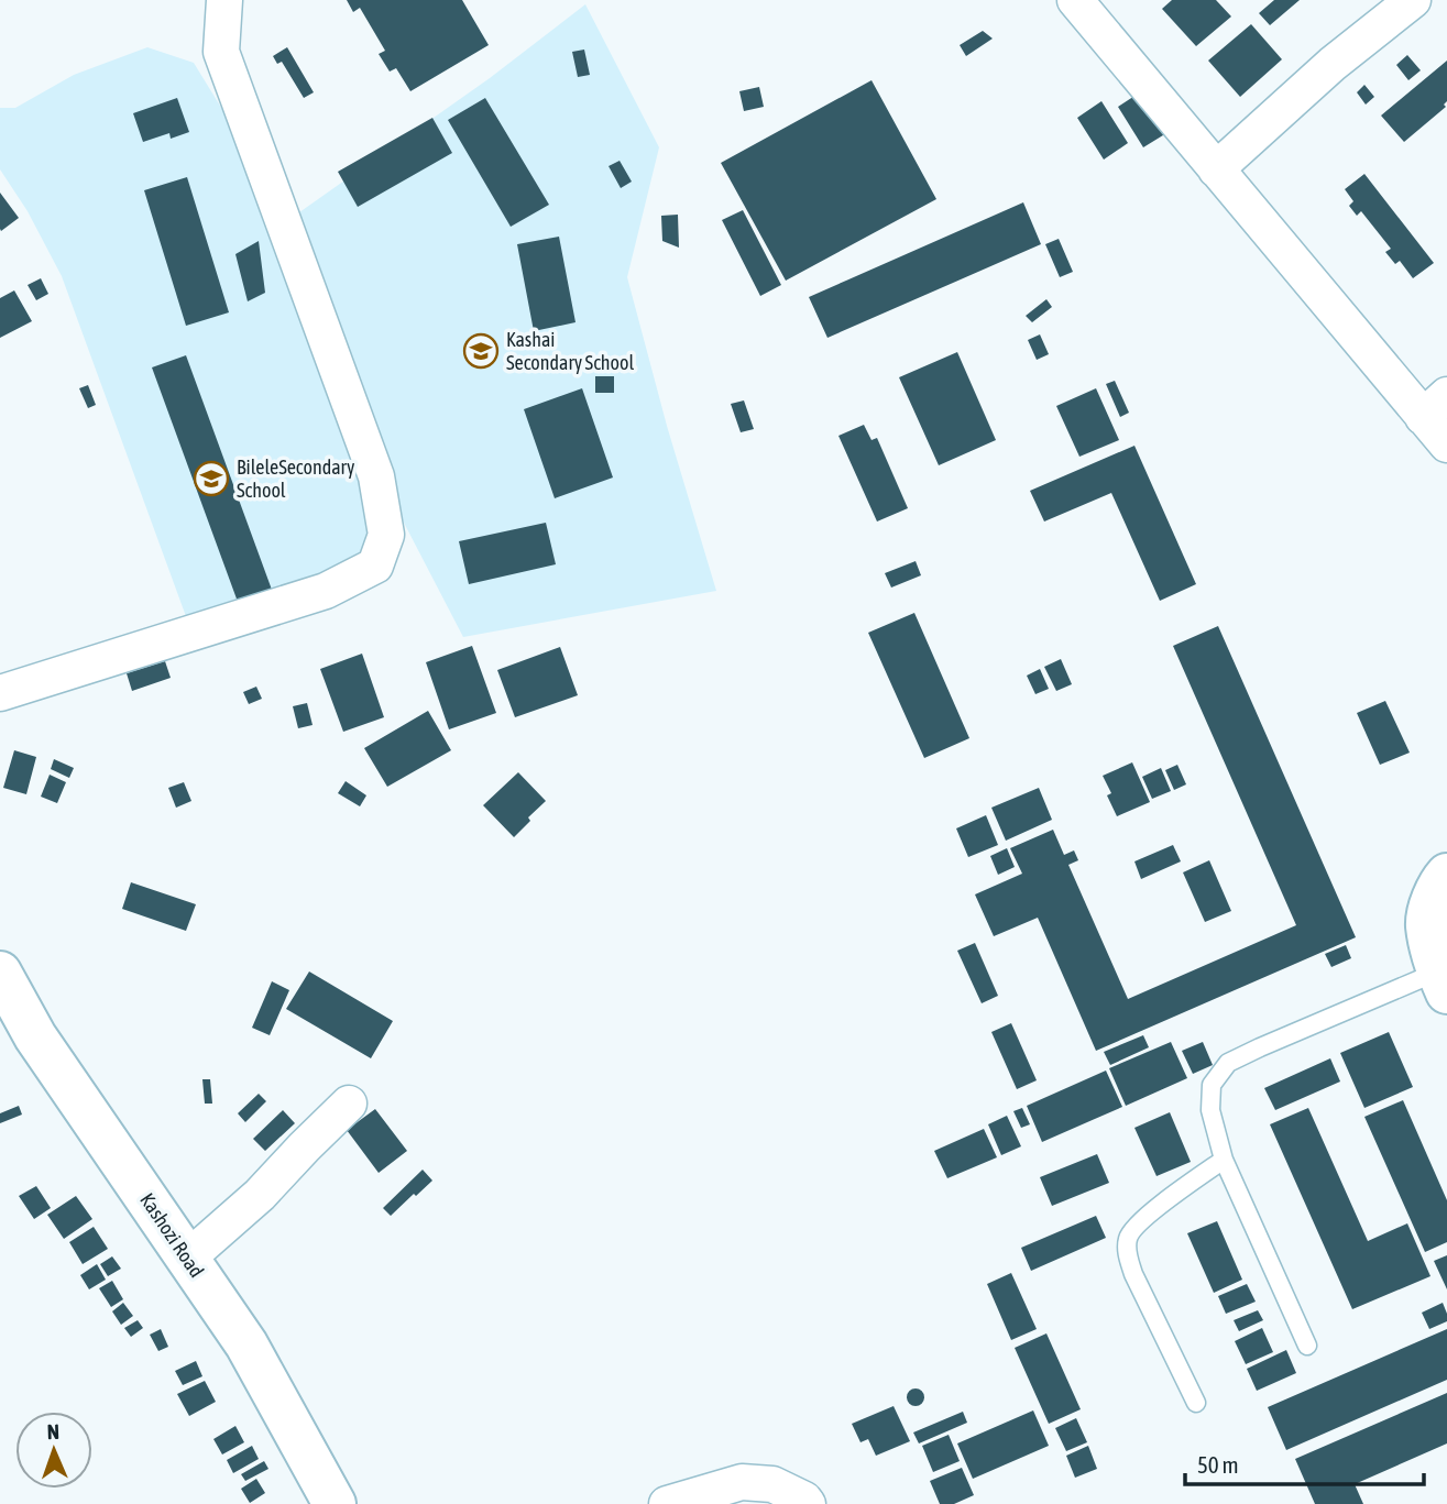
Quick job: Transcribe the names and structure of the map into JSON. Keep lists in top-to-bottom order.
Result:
{
  "streets": {
    "main road": ["Kashozi Road"]
  },
  "places": {
    "school or university": ["Kashai Secondary School", "BileleSecondary School"]
  },
  "scale_bar": "50 m",
  "north": "top"
}
